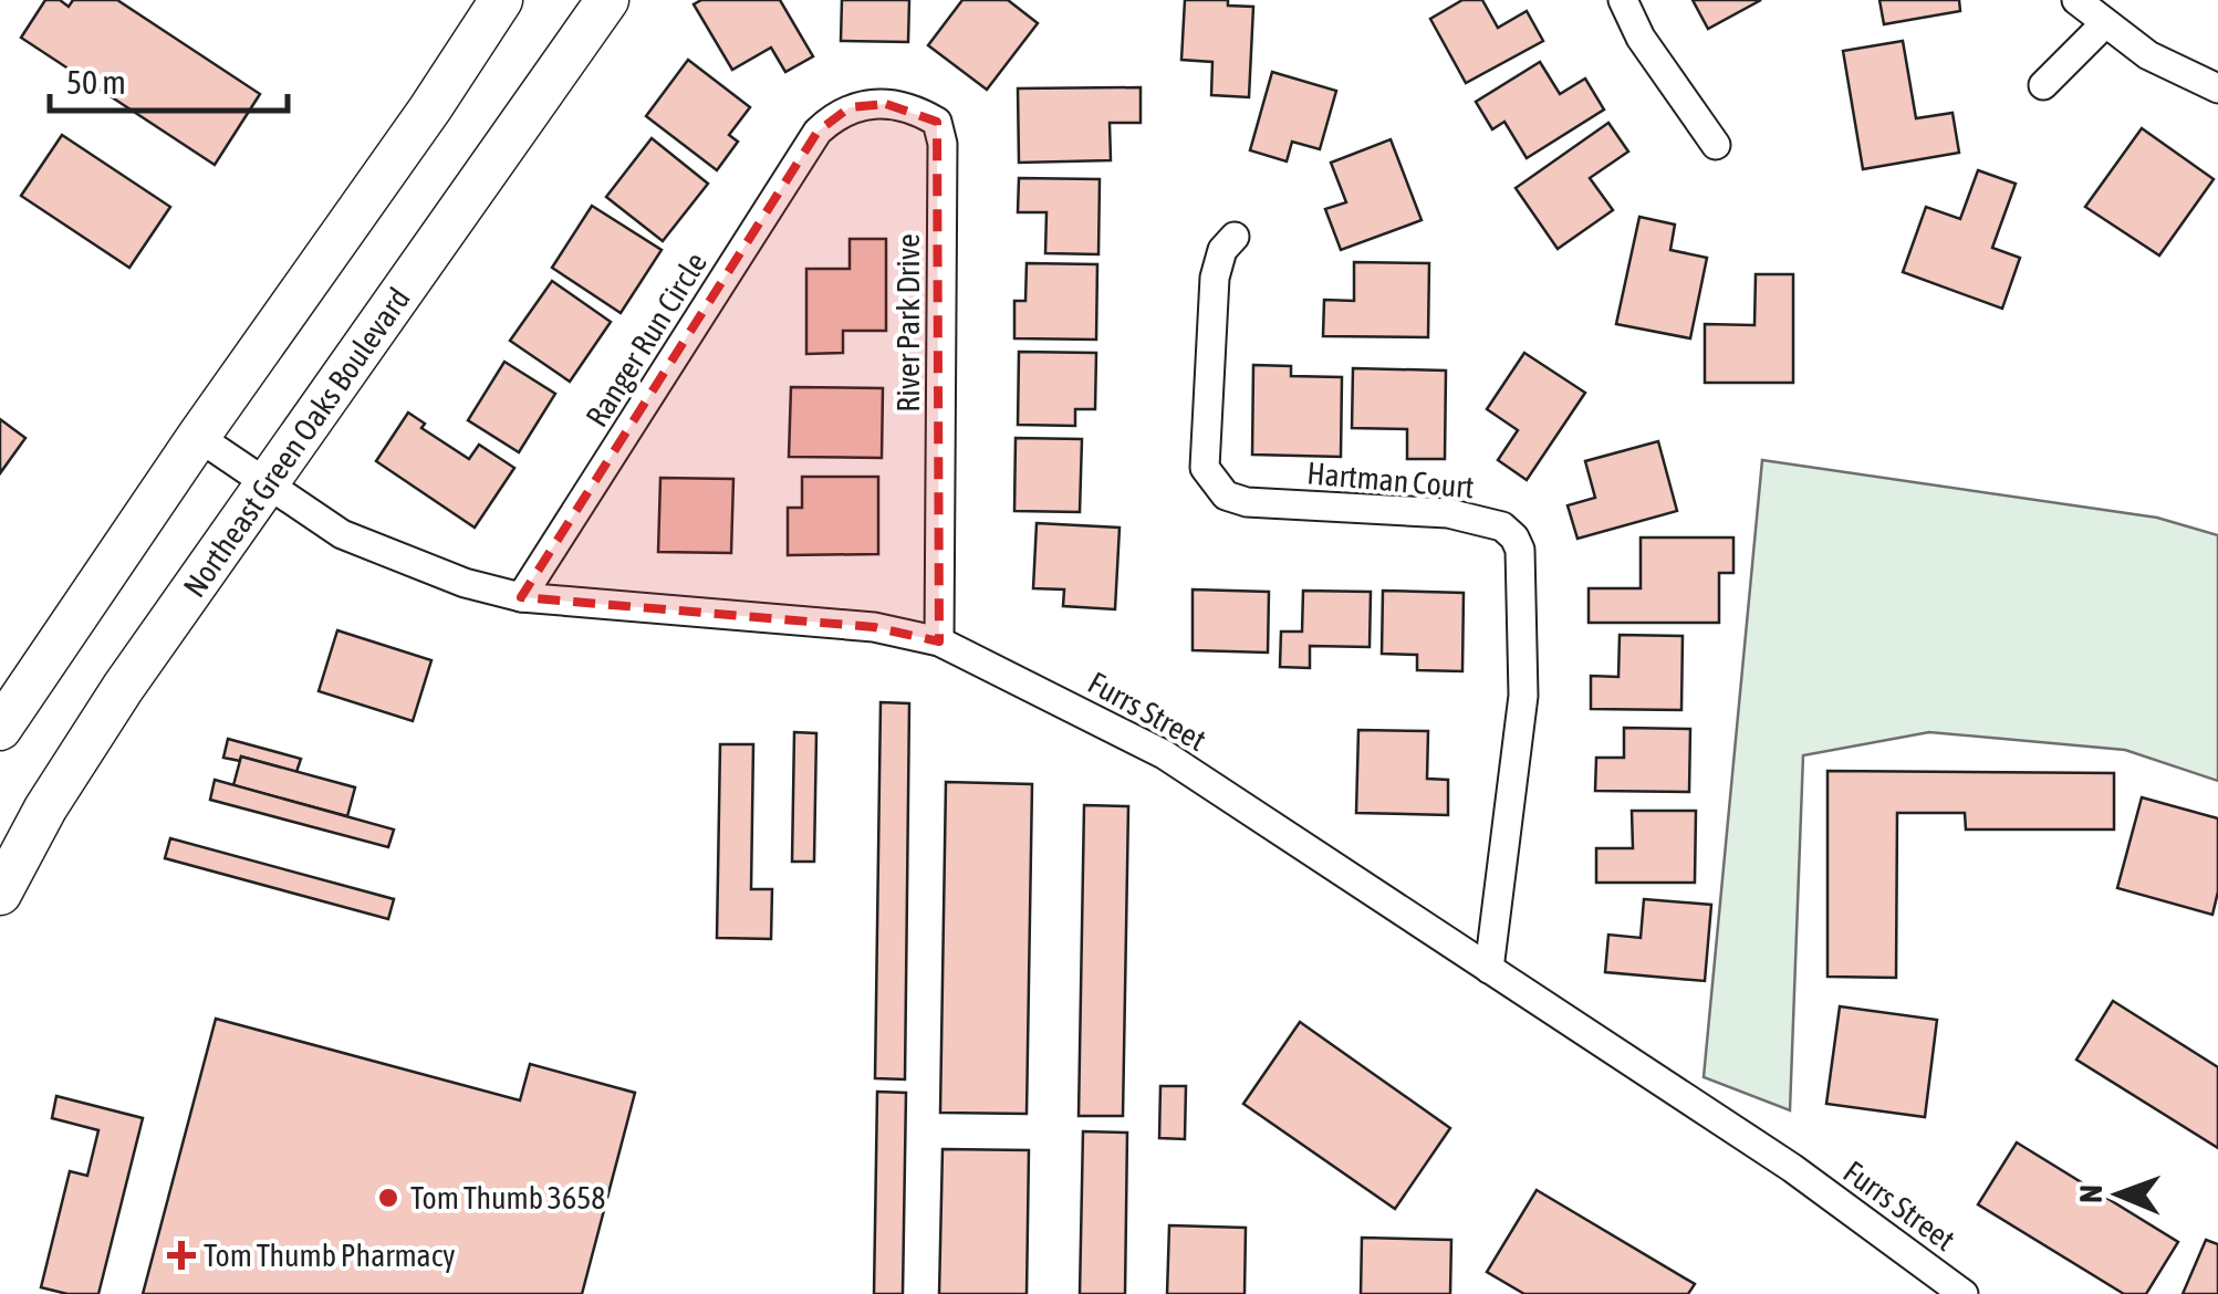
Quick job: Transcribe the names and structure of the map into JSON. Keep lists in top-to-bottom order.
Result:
{
  "streets": {
    "main road": ["Northeast Green Oaks Boulevard"],
    "street": [
      "River Park Drive",
      "Ranger Run Circle",
      "Hartman Court",
      "Furrs Street"
    ]
  },
  "crossings": [
    ["River Park Drive", "Ranger Run Circle"],
    ["River Park Drive", "Furrs Street"],
    ["Ranger Run Circle", "Furrs Street"],
    ["Northeast Green Oaks Boulevard", "Furrs Street"],
    ["Hartman Court", "Furrs Street"]
  ],
  "places": {
    "other": ["Tom Thumb 3658"],
    "health": ["Tom Thumb Pharmacy"]
  },
  "scale_bar": "50 m",
  "north": "left"
}
